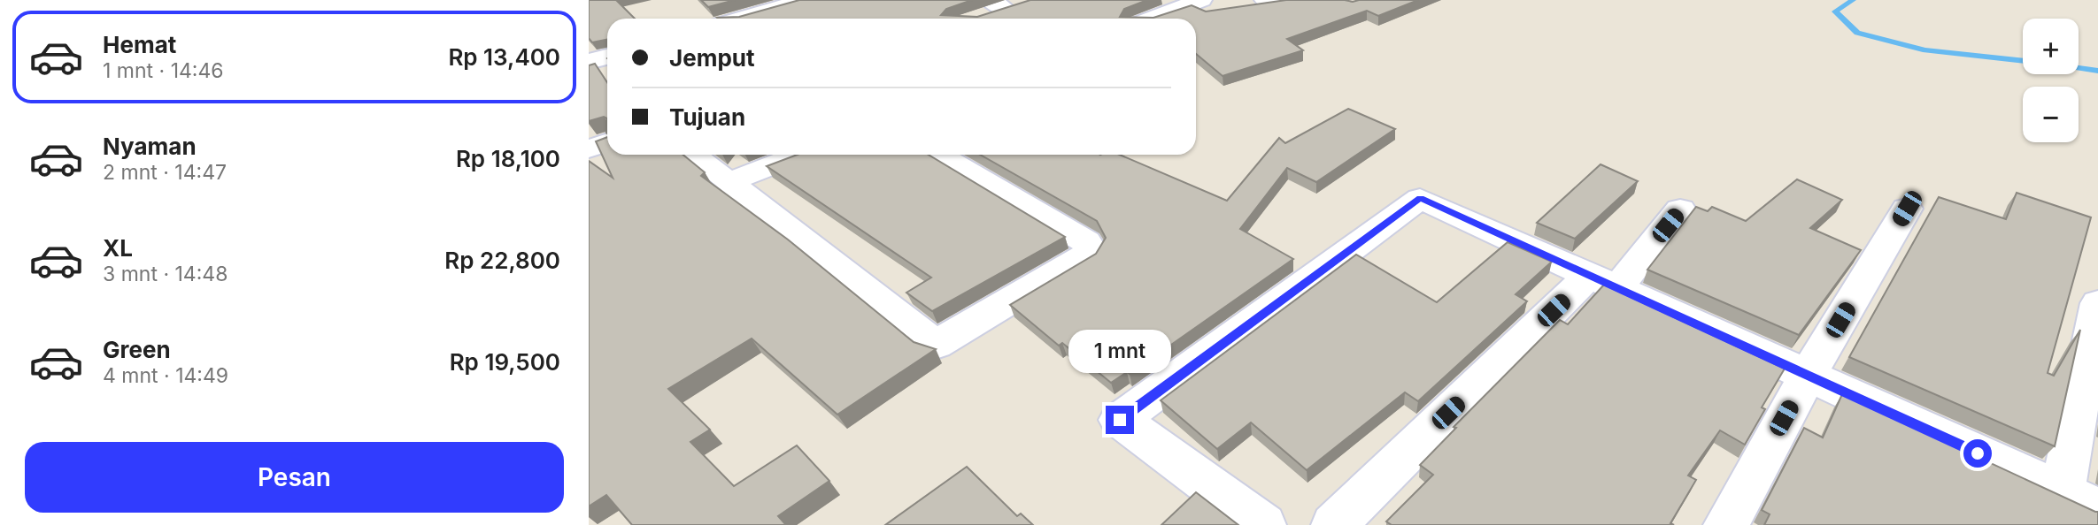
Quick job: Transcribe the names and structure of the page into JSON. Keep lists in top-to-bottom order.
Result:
{
  "page": {
    "list": [
      {
        "name": "Hemat",
        "note": "1 mnt · 14:46",
        "value": "Rp 13,400"
      },
      {
        "name": "Nyaman",
        "note": "2 mnt · 14:47",
        "value": "Rp 18,100"
      },
      {
        "name": "XL",
        "note": "3 mnt · 14:48",
        "value": "Rp 22,800"
      },
      {
        "name": "Green",
        "note": "4 mnt · 14:49",
        "value": "Rp 19,500"
      }
    ],
    "map_buttons": ["+", "−"],
    "banner": ["Jemput", "Tujuan"],
    "bubble": "1 mnt",
    "buttons": "Pesan"
  }
}
